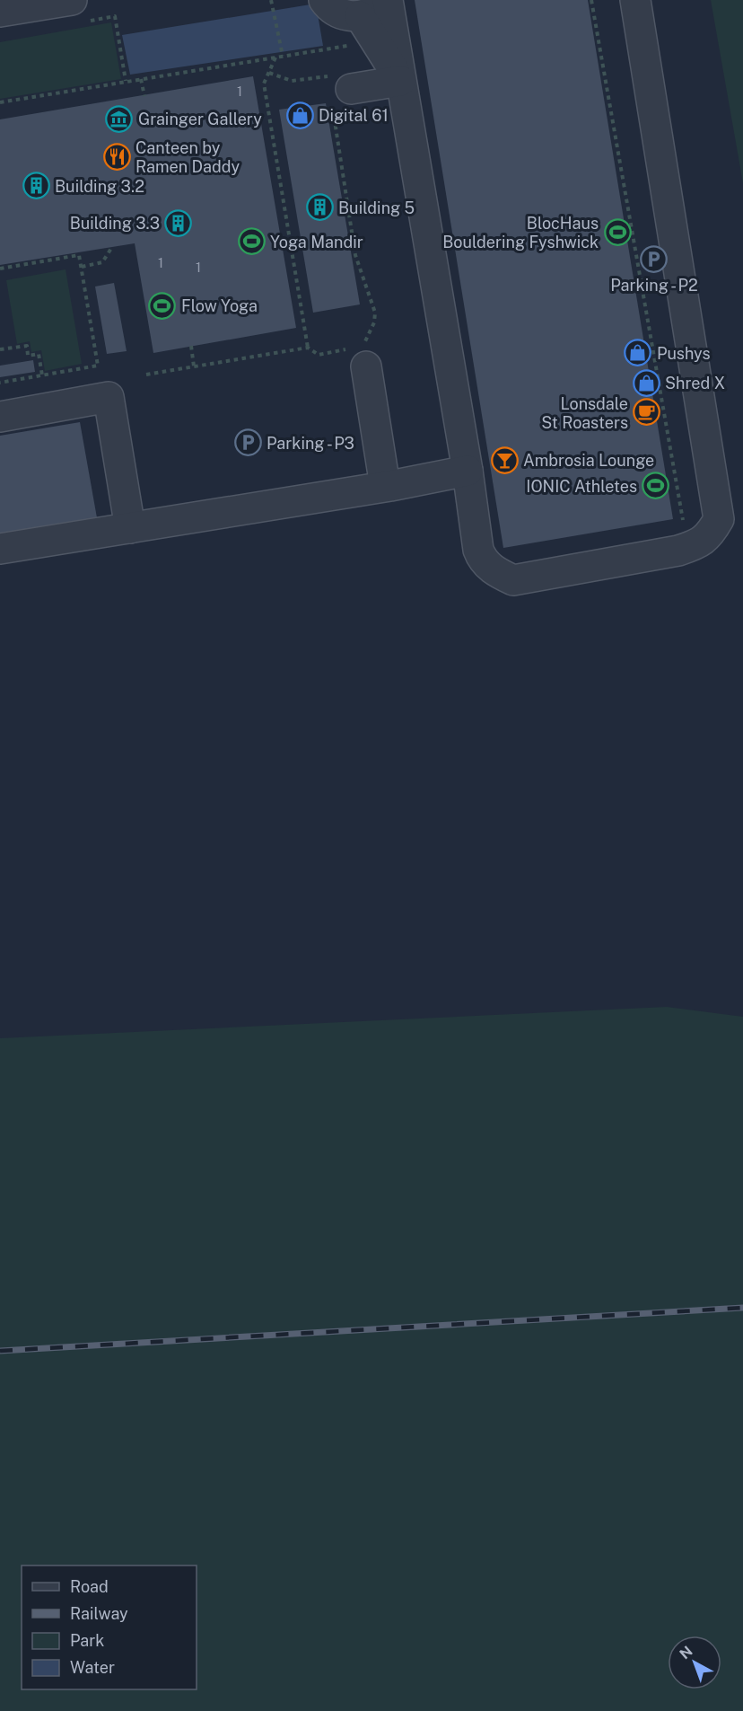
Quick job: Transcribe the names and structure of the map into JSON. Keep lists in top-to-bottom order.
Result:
{
  "places": {
    "shop": ["Digital 61", "Pushys", "Shred X"],
    "museum": ["Grainger Gallery"],
    "restaurant": ["Canteen by Ramen Daddy"],
    "building": ["Building 3.2", "Building 5", "Building 3.3"],
    "sports": [
      "BlocHaus Bouldering Fyshwick",
      "Yoga Mandir",
      "Flow Yoga",
      "IONIC Athletes"
    ],
    "parking": ["Parking - P2", "Parking - P3"],
    "cafe": ["Lonsdale St Roasters"],
    "bar": ["Ambrosia Lounge"]
  },
  "house_numbers": ["1", "1", "1"],
  "legend": [
    "Road",
    "Railway",
    "Park",
    "Water"
  ],
  "north": "top left"
}
